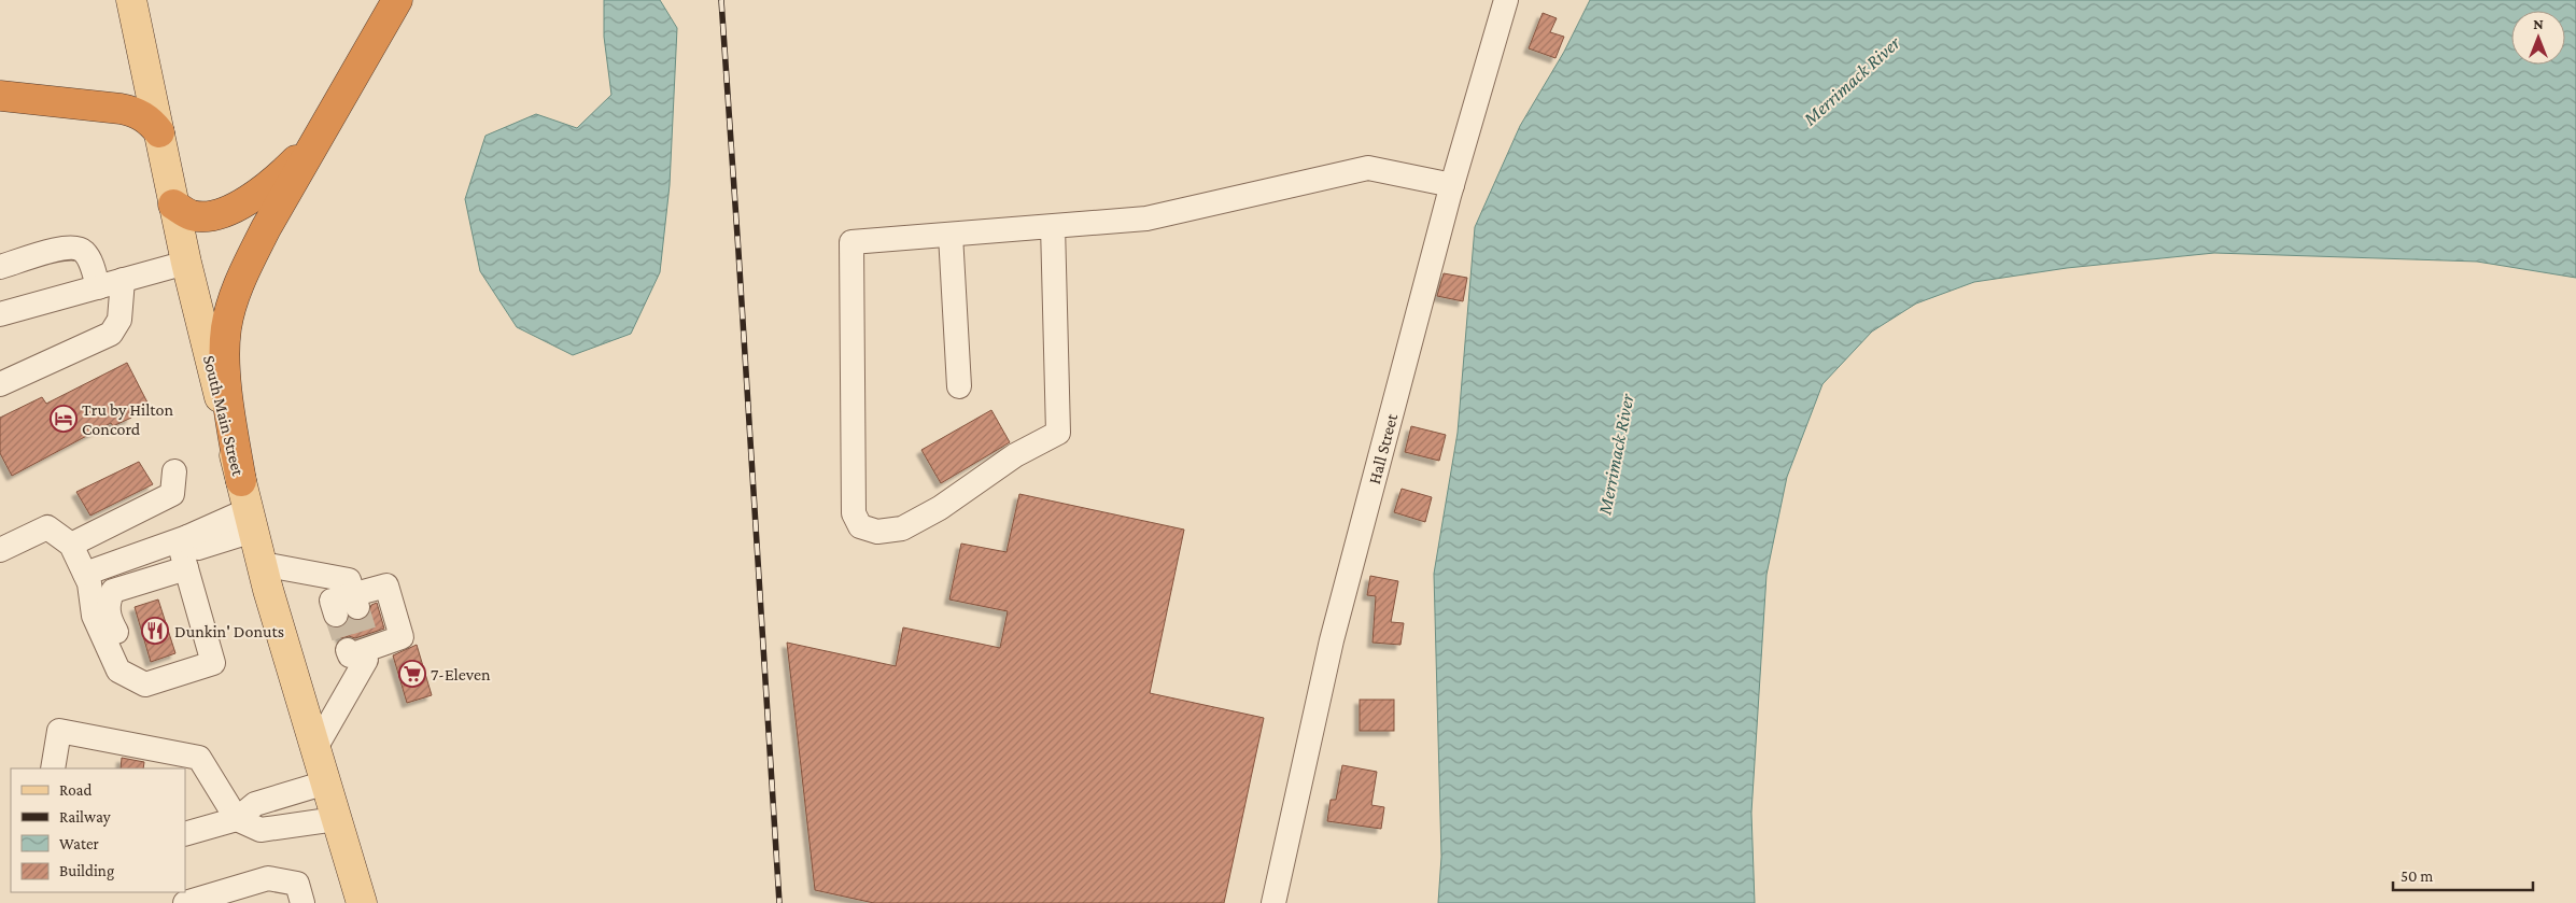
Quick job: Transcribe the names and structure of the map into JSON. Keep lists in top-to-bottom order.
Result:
{
  "streets": {
    "main road": ["South Main Street"],
    "street": ["Hall Street"]
  },
  "water": ["Merrimack River"],
  "places": {
    "hotel": ["Tru by Hilton Concord"],
    "restaurant": ["Dunkin' Donuts"],
    "supermarket": ["7-Eleven"]
  },
  "legend": [
    "Road",
    "Railway",
    "Water",
    "Building"
  ],
  "scale_bar": "50 m",
  "north": "top"
}
